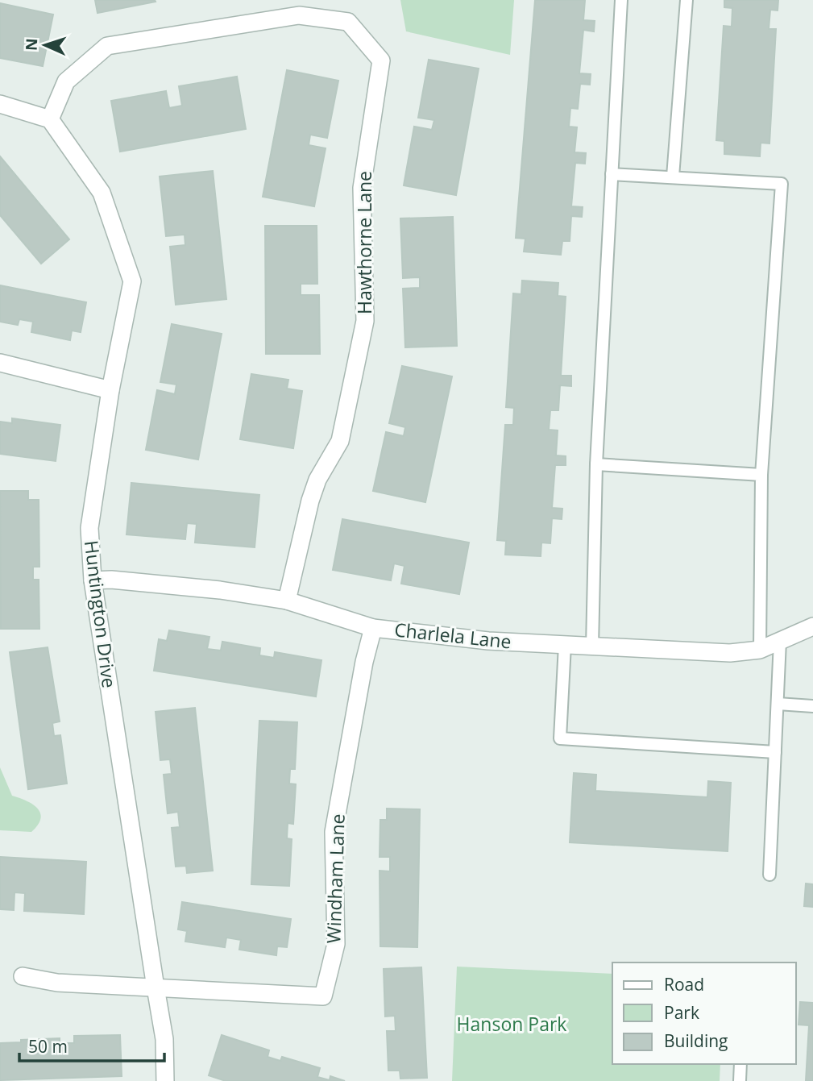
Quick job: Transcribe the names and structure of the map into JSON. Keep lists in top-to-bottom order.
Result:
{
  "streets": {
    "street": [
      "Hawthorne Lane",
      "Huntington Drive",
      "Charlela Lane",
      "Windham Lane"
    ]
  },
  "crossings": [
    ["Hawthorne Lane", "Huntington Drive"],
    ["Hawthorne Lane", "Charlela Lane"],
    ["Huntington Drive", "Charlela Lane"],
    ["Huntington Drive", "Windham Lane"],
    ["Charlela Lane", "Windham Lane"]
  ],
  "parks": ["Hanson Park"],
  "legend": ["Road", "Park", "Building"],
  "scale_bar": "50 m",
  "north": "left"
}
